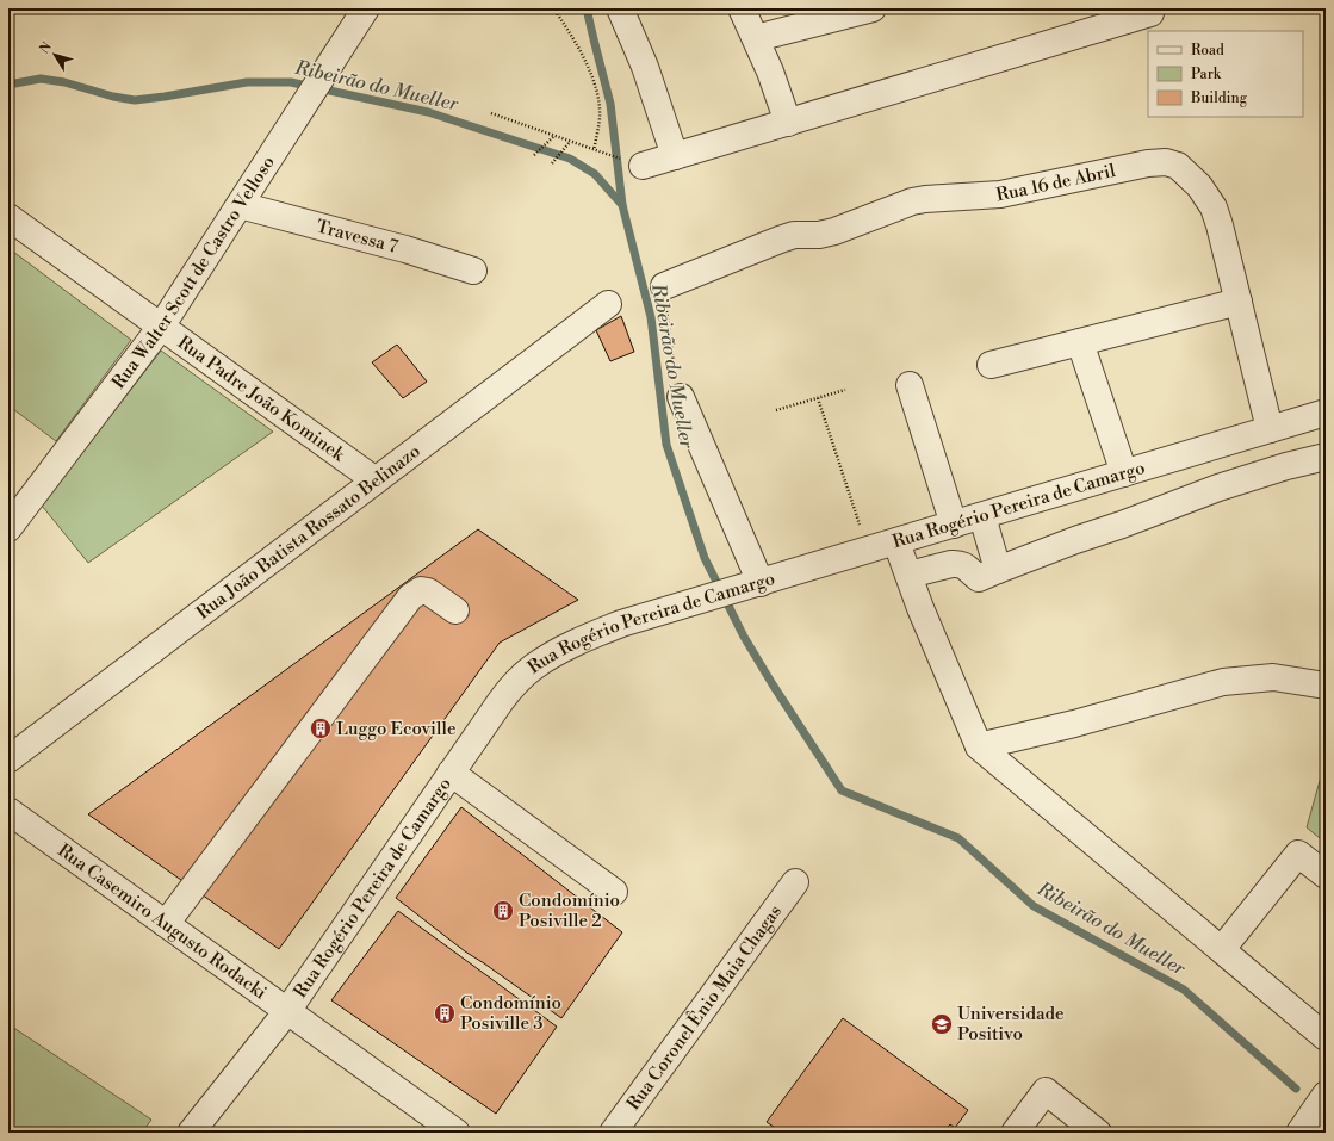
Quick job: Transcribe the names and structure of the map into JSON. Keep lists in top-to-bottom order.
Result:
{
  "streets": {
    "street": [
      "Rua 16 de Abril",
      "Travessa 7",
      "Rua Walter Scott de Castro Velloso",
      "Rua Padre João Kominek",
      "Rua Rogério Pereira de Camargo",
      "Rua João Batista Rossato Belinazo",
      "Rua Casemiro Augusto Rodacki",
      "Rua Coronel Ênio Maia Chagas"
    ]
  },
  "crossings": [
    ["Rua 16 de Abril", "Rua Rogério Pereira de Camargo"],
    ["Travessa 7", "Rua Walter Scott de Castro Velloso"],
    ["Rua Walter Scott de Castro Velloso", "Rua Padre João Kominek"],
    ["Rua Padre João Kominek", "Rua João Batista Rossato Belinazo"],
    ["Rua Rogério Pereira de Camargo", "Rua Casemiro Augusto Rodacki"]
  ],
  "water": ["Ribeirão do Mueller"],
  "places": {
    "building": ["Luggo Ecoville", "Condomínio Posiville 2", "Condomínio Posiville 3"],
    "school or university": ["Universidade Positivo"]
  },
  "legend": ["Road", "Park", "Building"],
  "north": "top left"
}
